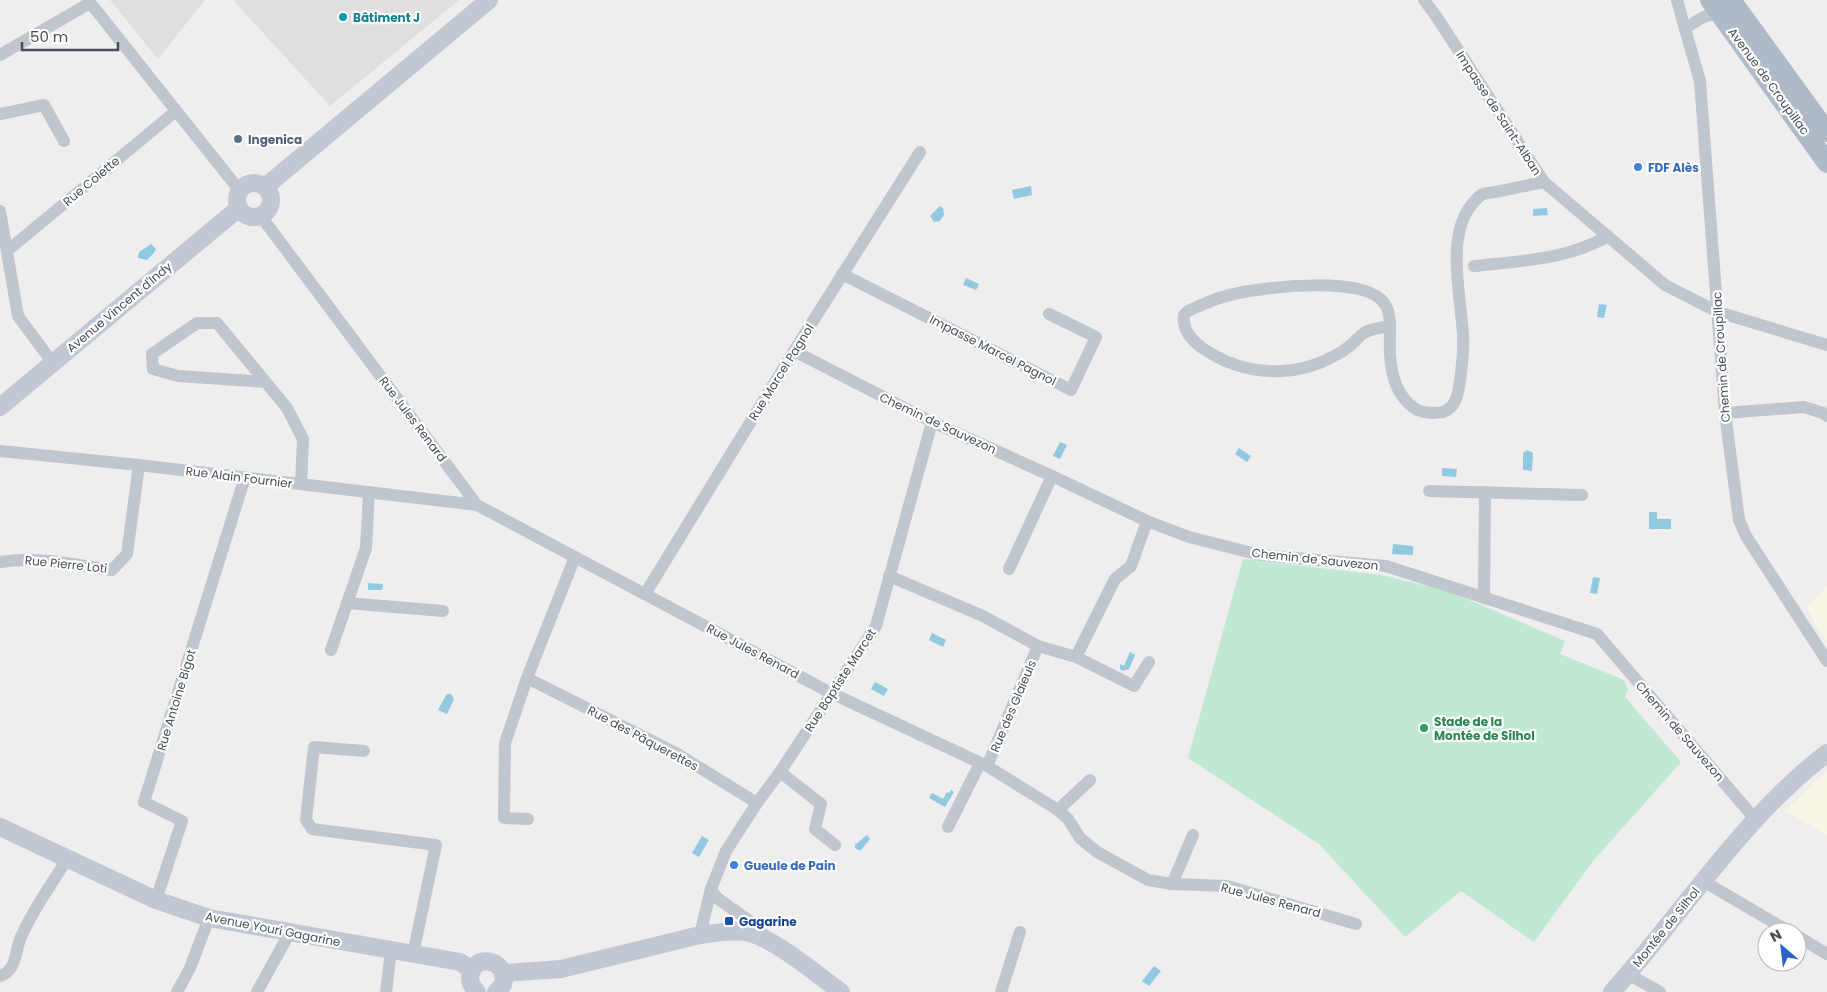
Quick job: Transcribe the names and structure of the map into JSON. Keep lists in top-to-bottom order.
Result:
{
  "streets": {
    "main road": ["Avenue de Croupillac"],
    "street": [
      "Impasse de Saint-Alban",
      "Rue Colette",
      "Avenue Vincent d'Indy",
      "Impasse Marcel Pagnol",
      "Chemin de Croupillac",
      "Rue Marcel Pagnol",
      "Rue Jules Renard",
      "Chemin de Sauvezon",
      "Rue Alain Fournier",
      "Rue Pierre Loti",
      "Rue Baptiste Marcet",
      "Rue Antoine Bigot",
      "Rue des Glaïeuls",
      "Rue des Pâquerettes",
      "Montée de Silhol",
      "Avenue Youri Gagarine"
    ]
  },
  "crossings": [
    ["Impasse de Saint-Alban", "Chemin de Croupillac"],
    ["Avenue Vincent d'Indy", "Rue Jules Renard"],
    ["Impasse Marcel Pagnol", "Rue Marcel Pagnol"],
    ["Rue Marcel Pagnol", "Rue Jules Renard"],
    ["Rue Marcel Pagnol", "Chemin de Sauvezon"],
    ["Rue Jules Renard", "Rue Alain Fournier"],
    ["Rue Jules Renard", "Rue Baptiste Marcet"],
    ["Rue Jules Renard", "Rue des Glaïeuls"],
    ["Chemin de Sauvezon", "Rue Baptiste Marcet"],
    ["Chemin de Sauvezon", "Montée de Silhol"],
    ["Rue Alain Fournier", "Rue Pierre Loti"],
    ["Rue Alain Fournier", "Rue Antoine Bigot"],
    ["Rue Baptiste Marcet", "Rue des Pâquerettes"],
    ["Rue Antoine Bigot", "Avenue Youri Gagarine"]
  ],
  "places": {
    "other": [
      "Bâtiment J",
      "Ingenica",
      "FDF Alès",
      "Stade de la Montée de Silhol",
      "Gueule de Pain"
    ],
    "transit": ["Gagarine"]
  },
  "scale_bar": "50 m",
  "north": "top left"
}
